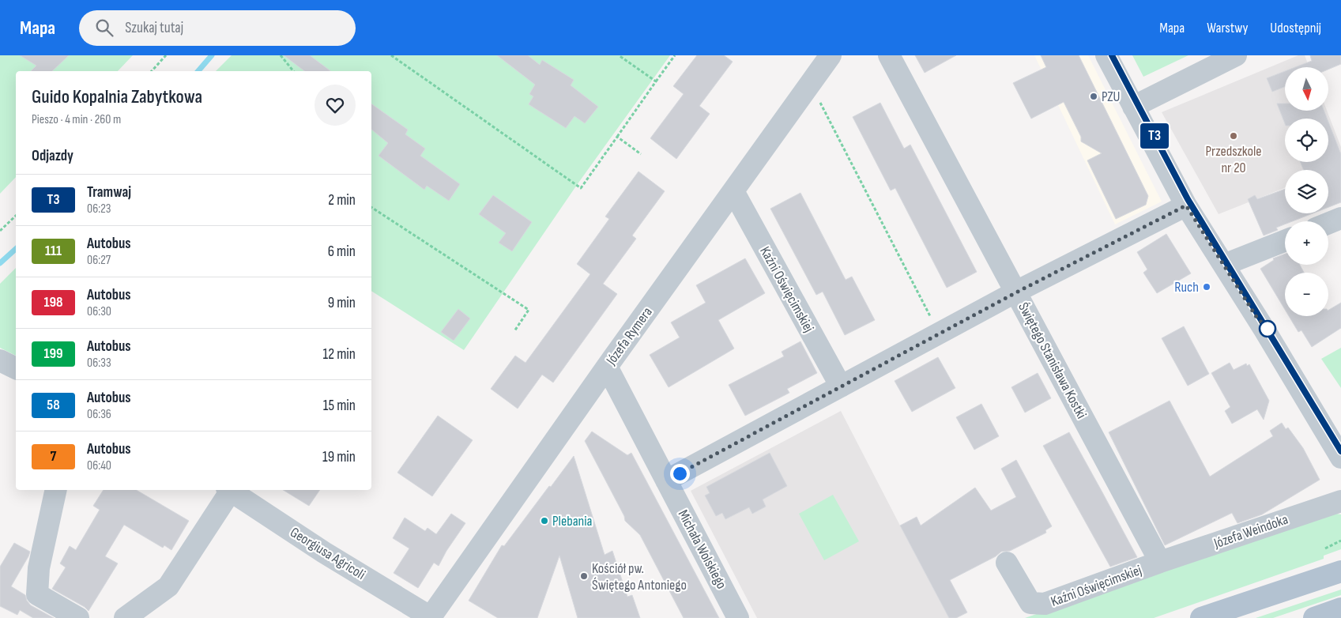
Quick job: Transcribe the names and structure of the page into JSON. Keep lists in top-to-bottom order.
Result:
{
  "streets": {
    "street": [
      "Kaźni Oświęcimskiej",
      "Józefa Rymera",
      "Świętego Stanisława Kostki",
      "Józefa Weindoka",
      "Michała Wolskiego",
      "Georgiusa Agricoli"
    ]
  },
  "crossings": [
    ["Kaźni Oświęcimskiej", "Józefa Rymera"],
    ["Kaźni Oświęcimskiej", "Świętego Stanisława Kostki"],
    ["Kaźni Oświęcimskiej", "Józefa Weindoka"],
    ["Józefa Rymera", "Michała Wolskiego"],
    ["Józefa Rymera", "Georgiusa Agricoli"],
    ["Świętego Stanisława Kostki", "Józefa Weindoka"]
  ],
  "places": [
    "PZU",
    "Przedszkole nr 20",
    "Ruch",
    "Plebania",
    "Kościół pw. Świętego Antoniego"
  ],
  "lines": ["tram line T3"],
  "north": "bottom",
  "page": {
    "header": "Mapa",
    "search": "Szukaj tutaj",
    "nav": ["Mapa", "Warstwy", "Udostępnij"],
    "on_map": "T3",
    "map_buttons": ["+", "−"],
    "heading": [
      ["Guido Kopalnia Zabytkowa", "Pieszo · 4 min · 260 m"],
      "Odjazdy"
    ],
    "list": [
      {
        "mark": "T3",
        "name": "Tramwaj",
        "note": "06:23",
        "value": "2 min"
      },
      {
        "mark": "111",
        "name": "Autobus",
        "note": "06:27",
        "value": "6 min"
      },
      {
        "mark": "198",
        "name": "Autobus",
        "note": "06:30",
        "value": "9 min"
      },
      {
        "mark": "199",
        "name": "Autobus",
        "note": "06:33",
        "value": "12 min"
      },
      {
        "mark": "58",
        "name": "Autobus",
        "note": "06:36",
        "value": "15 min"
      },
      {
        "mark": "7",
        "name": "Autobus",
        "note": "06:40",
        "value": "19 min"
      }
    ]
  }
}
